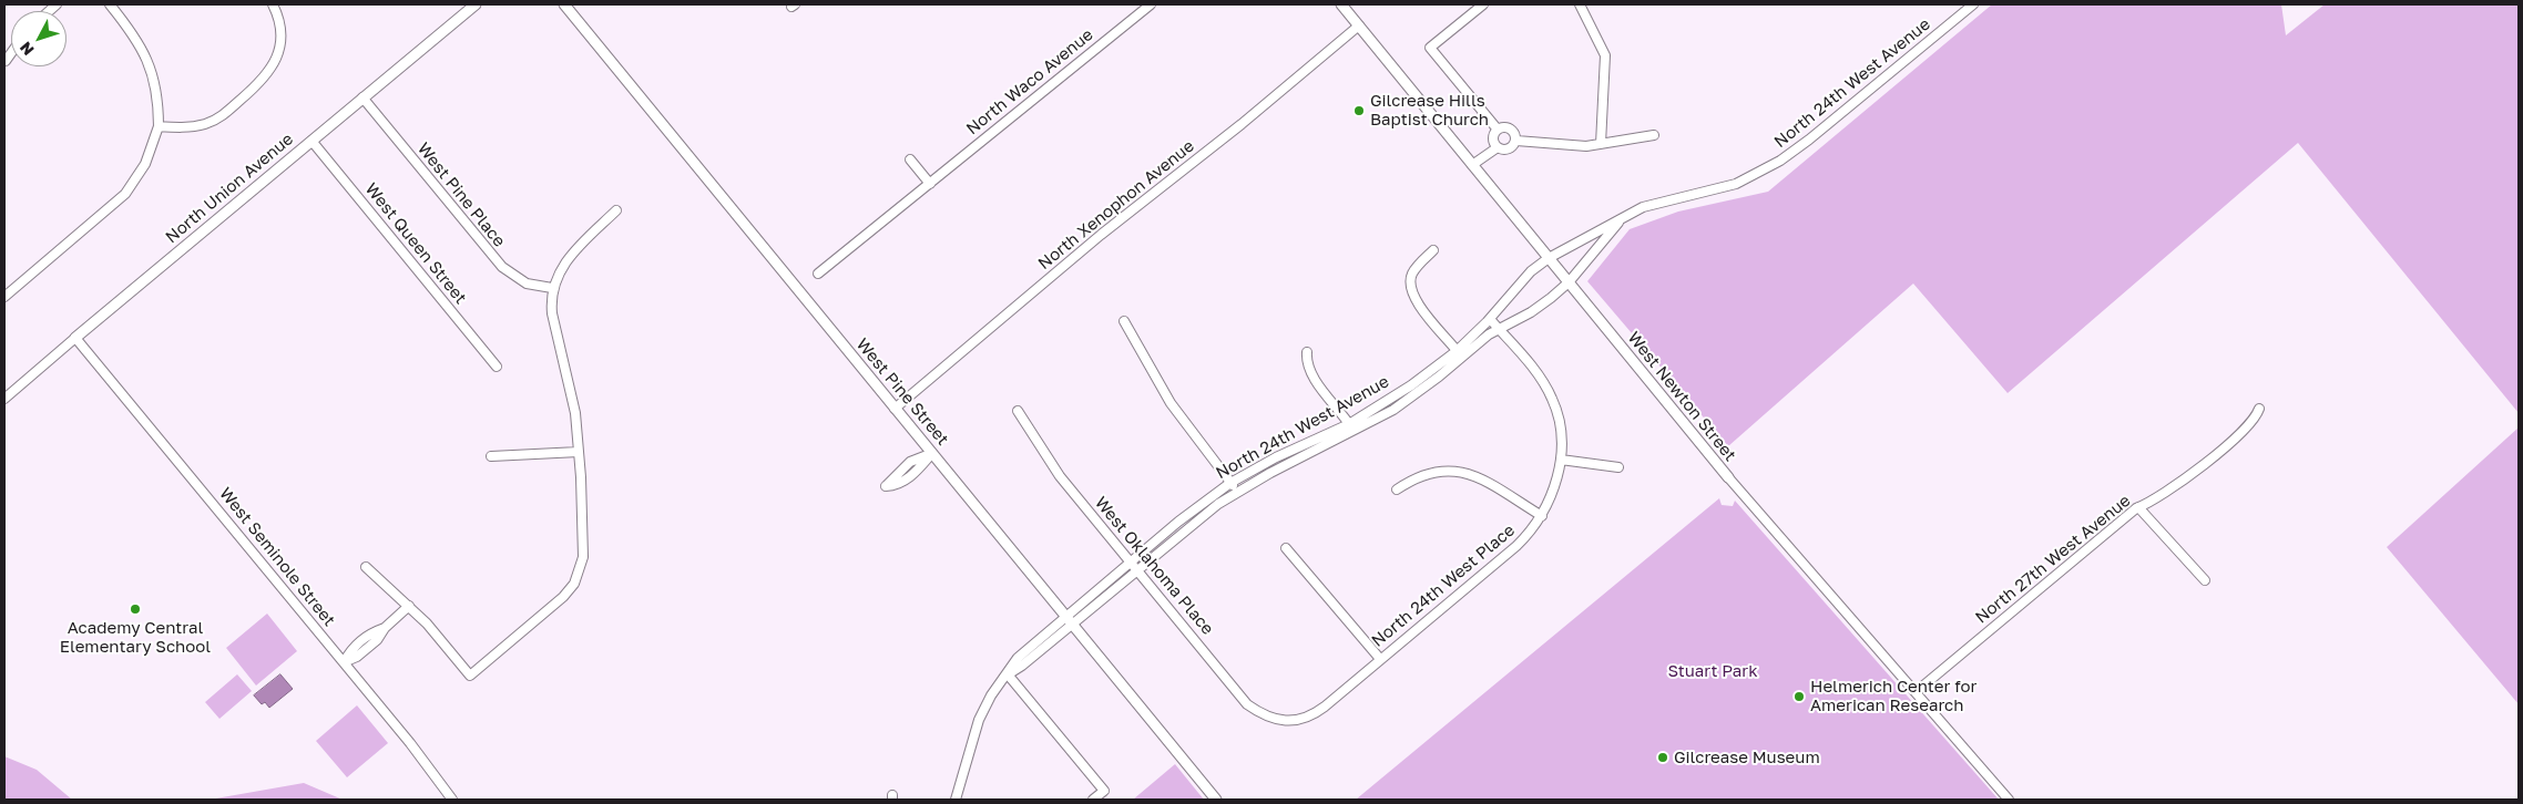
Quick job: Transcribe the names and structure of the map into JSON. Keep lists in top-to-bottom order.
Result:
{
  "streets": {
    "street": [
      "North Waco Avenue",
      "North 24th West Avenue",
      "North Union Avenue",
      "West Pine Place",
      "North Xenophon Avenue",
      "West Queen Street",
      "West Pine Street",
      "West Newton Street",
      "West Seminole Street",
      "North 27th West Avenue",
      "West Oklahoma Place",
      "North 24th West Place"
    ]
  },
  "crossings": [
    ["North 24th West Avenue", "West Pine Street"],
    ["North 24th West Avenue", "West Newton Street"],
    ["North 24th West Avenue", "West Oklahoma Place"],
    ["North 24th West Avenue", "North 24th West Place"],
    ["North Union Avenue", "West Pine Place"],
    ["North Union Avenue", "West Queen Street"],
    ["North Union Avenue", "West Seminole Street"],
    ["North Xenophon Avenue", "West Pine Street"],
    ["North Xenophon Avenue", "West Newton Street"],
    ["West Newton Street", "North 27th West Avenue"],
    ["West Oklahoma Place", "North 24th West Place"]
  ],
  "parks": ["Stuart Park"],
  "places": [
    "Gilcrease Hills Baptist Church",
    "Academy Central Elementary School",
    "Helmerich Center for American Research",
    "Gilcrease Museum"
  ],
  "north": "bottom left"
}
